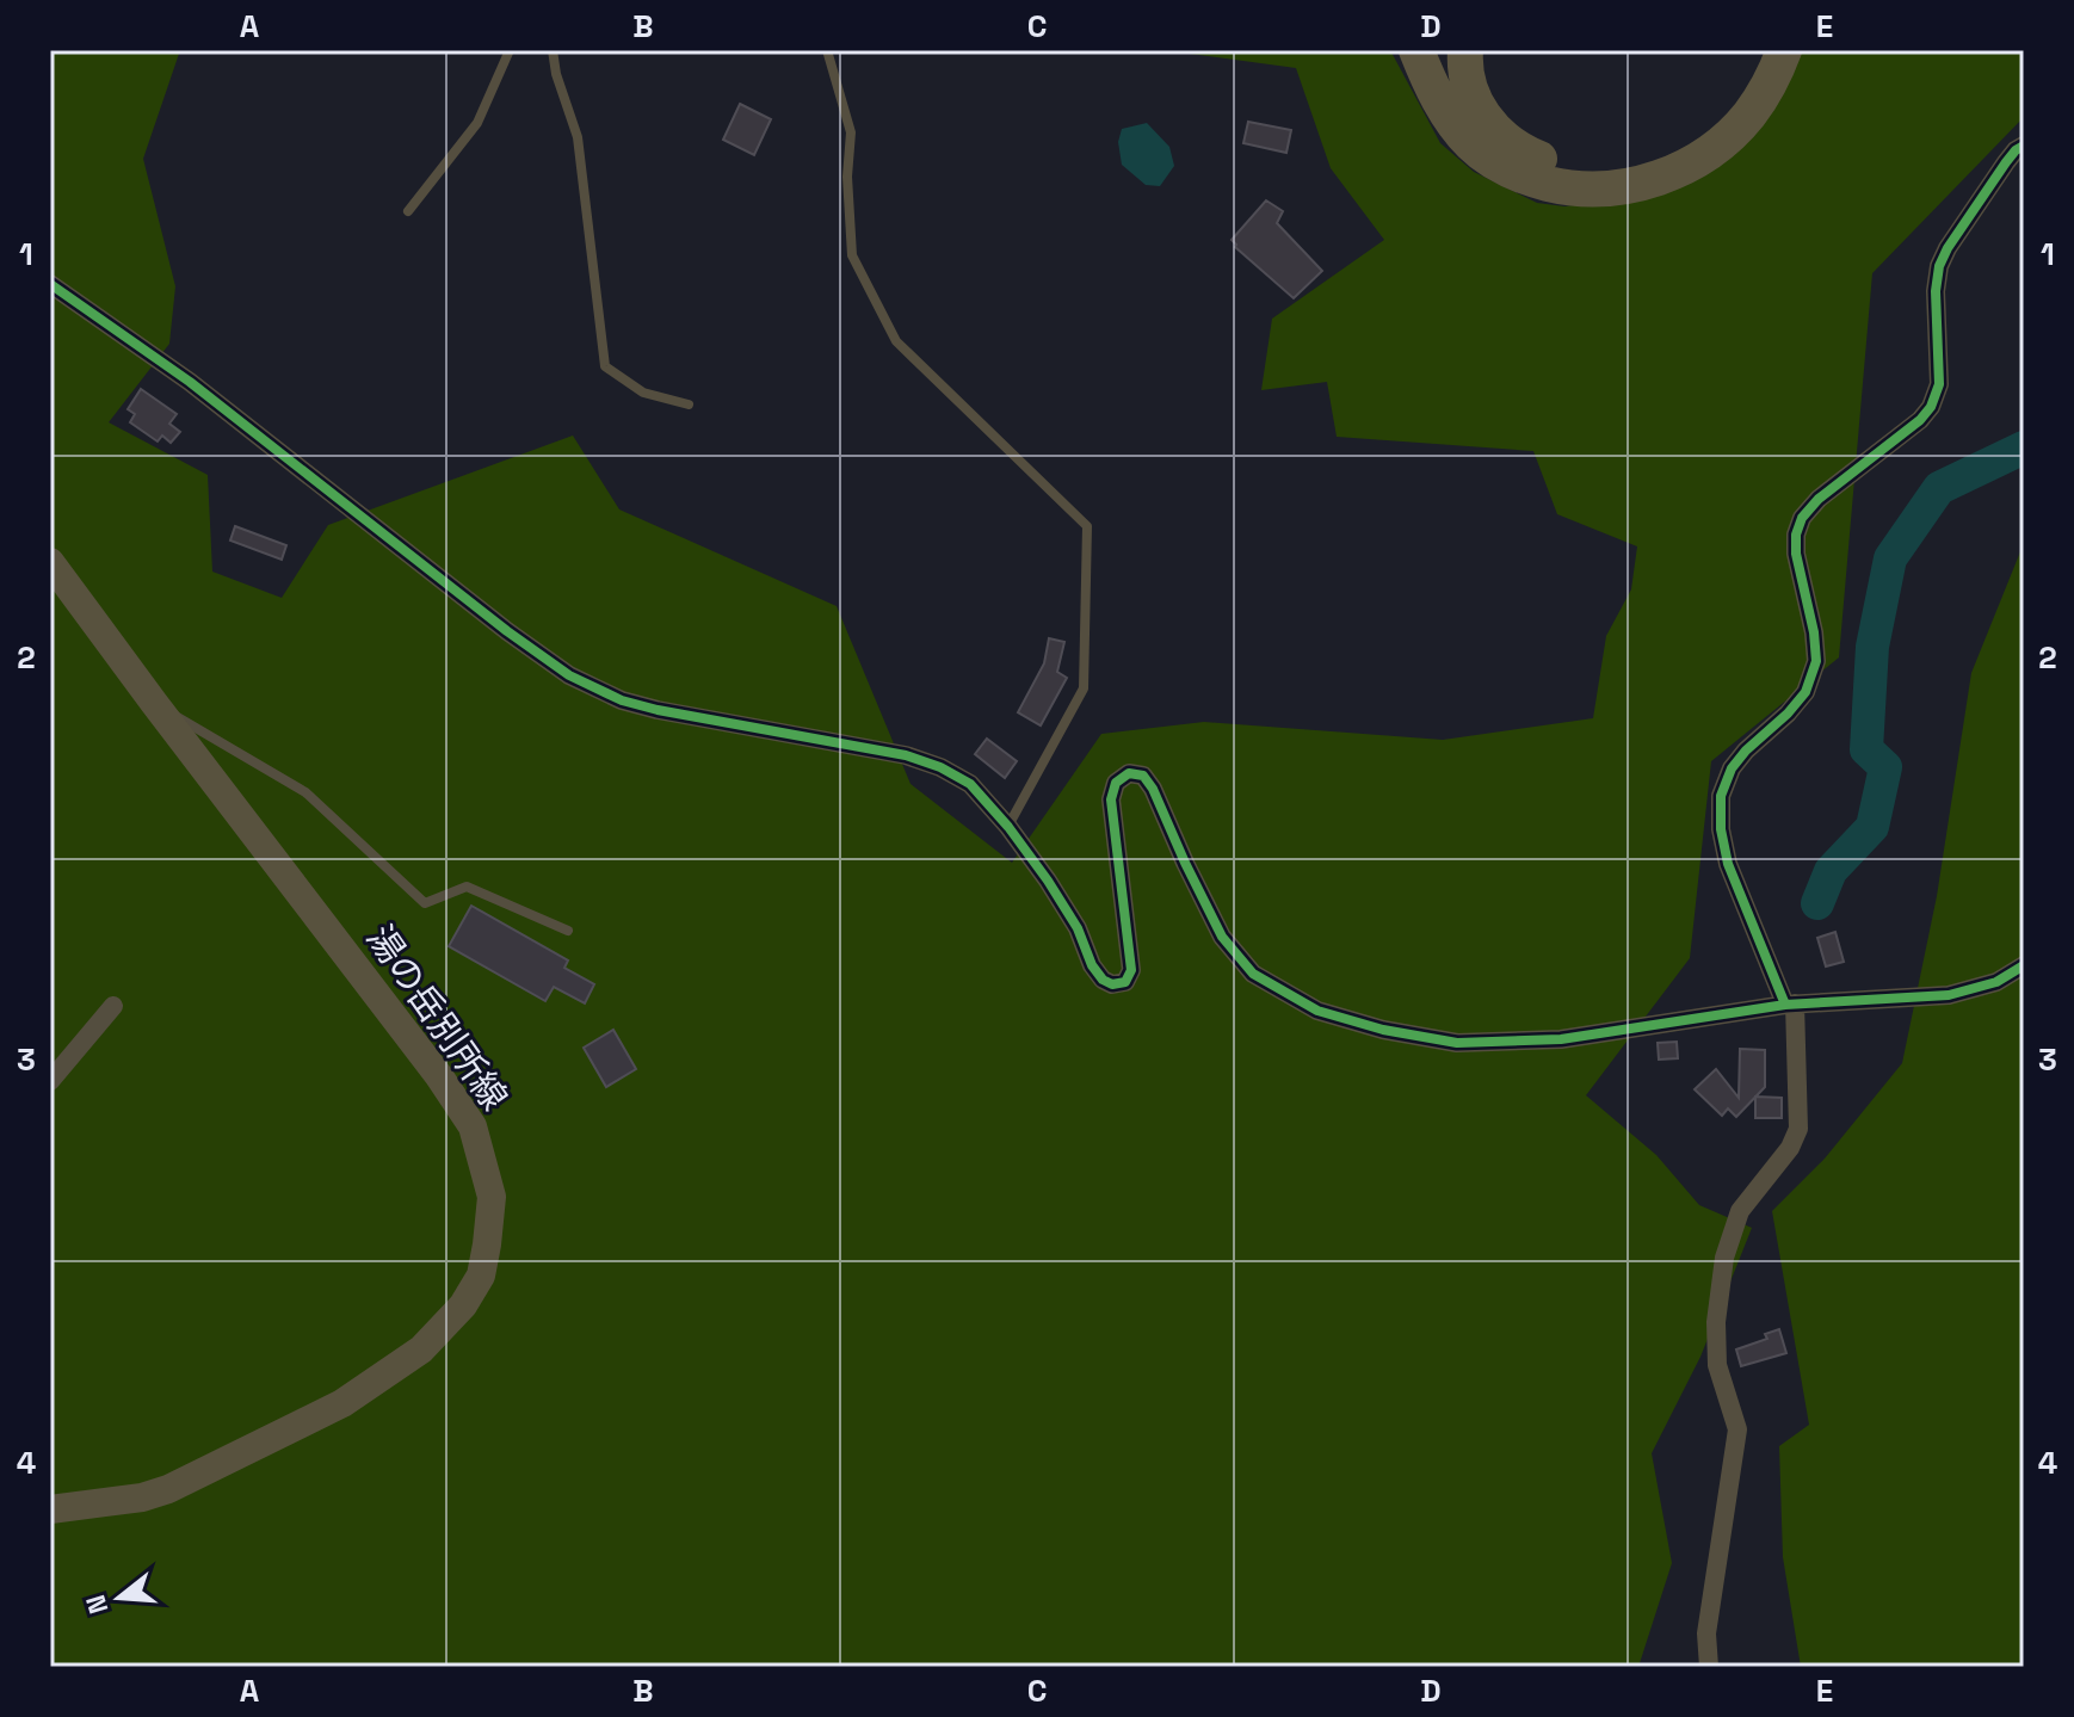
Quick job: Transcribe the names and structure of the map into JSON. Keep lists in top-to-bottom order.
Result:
{
  "streets": {
    "main road": ["湯の岳別所線"]
  },
  "north": "left",
  "grid": {
    "columns": [
      "A",
      "B",
      "C",
      "D",
      "E"
    ],
    "rows": [
      "1",
      "2",
      "3",
      "4"
    ]
  }
}
